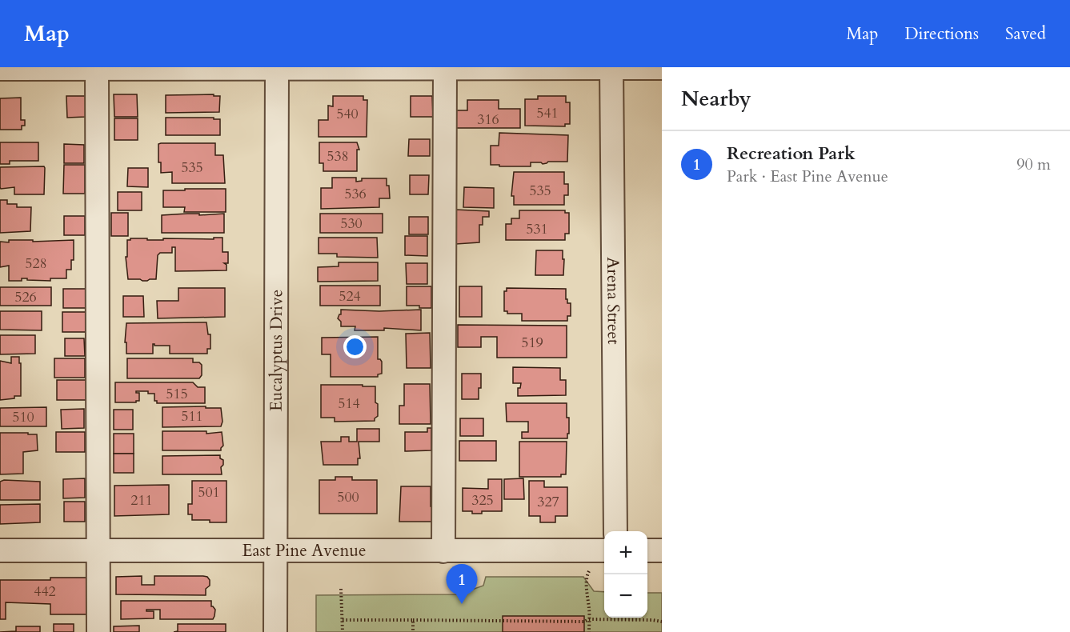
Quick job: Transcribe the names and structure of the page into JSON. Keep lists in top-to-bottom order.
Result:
{
  "streets": {
    "street": ["Arena Street", "Eucalyptus Drive", "East Pine Avenue"]
  },
  "crossings": [
    ["Eucalyptus Drive", "East Pine Avenue"]
  ],
  "house_numbers": [
    "541",
    "540",
    "316",
    "538",
    "535",
    "535",
    "536",
    "530",
    "531",
    "528",
    "524",
    "526",
    "519",
    "515",
    "514",
    "511",
    "510",
    "501",
    "500",
    "211",
    "325",
    "327",
    "442"
  ],
  "page": {
    "header": "Map",
    "nav": ["Map", "Directions", "Saved"],
    "heading": "Nearby",
    "list": [
      {
        "mark": "1",
        "name": "Recreation Park",
        "note": "Park · East Pine Avenue",
        "value": "90 m"
      }
    ],
    "map_buttons": ["+", "−"],
    "pins": "1"
  }
}
